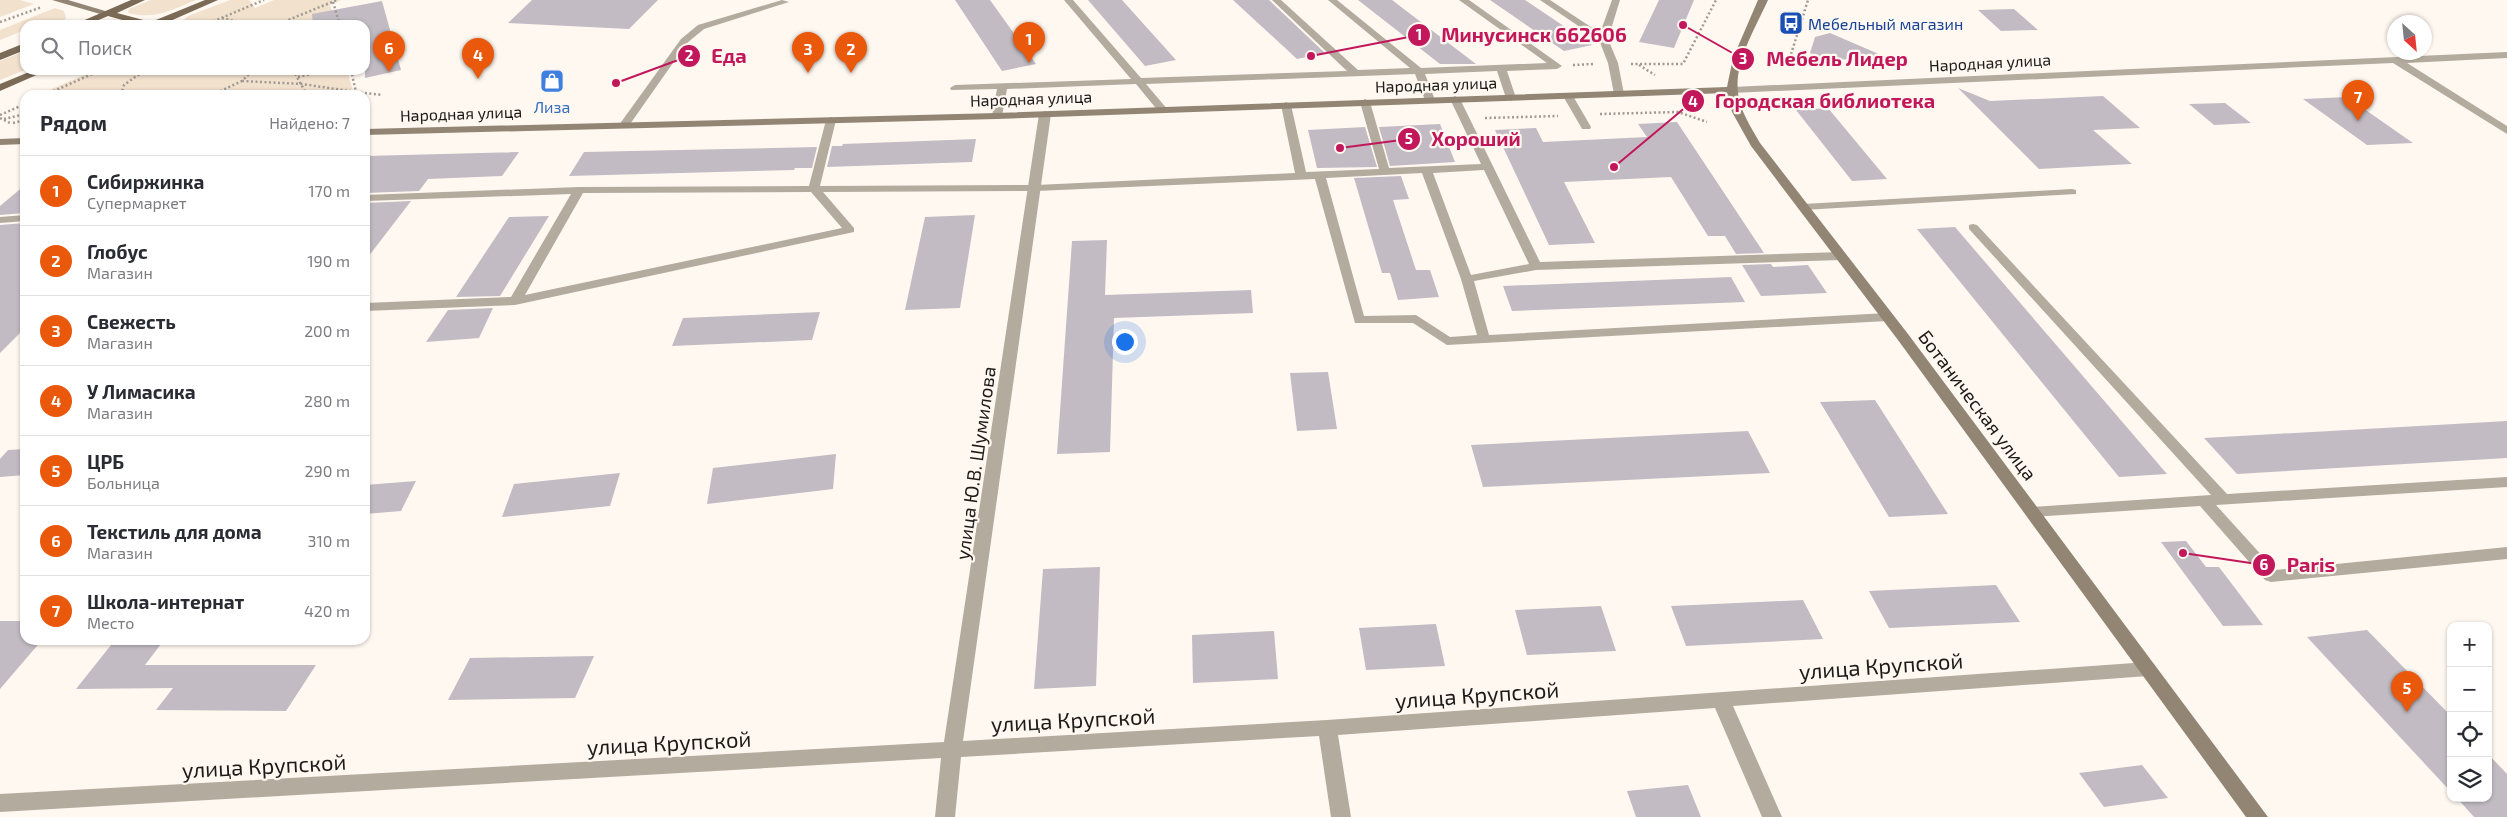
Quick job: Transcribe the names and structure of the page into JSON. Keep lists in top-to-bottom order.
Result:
{
  "streets": {
    "street": [
      "Народная улица",
      "Ботаническая улица",
      "улица Ю.В. Шумилова",
      "улица Крупской"
    ]
  },
  "crossings": [
    ["Народная улица", "Ботаническая улица"],
    ["Народная улица", "улица Ю.В. Шумилова"],
    ["Ботаническая улица", "улица Крупской"],
    ["улица Ю.В. Шумилова", "улица Крупской"]
  ],
  "places": {
    "bus stop": ["Мебельный магазин"],
    "other": [
      "Мебель Лидер",
      "Минусинск 662606",
      "Еда",
      "Хороший",
      "Городская библиотека",
      "Paris"
    ],
    "shop": ["Лиза"]
  },
  "north": "bottom right",
  "page": {
    "search": "Поиск",
    "pins": [
      "1",
      "6",
      "2",
      "3",
      "4",
      "7",
      "5"
    ],
    "heading": ["Рядом", "Найдено: 7"],
    "list": [
      {
        "mark": "1",
        "name": "Сибиржинка",
        "note": "Супермаркет",
        "value": "170 m"
      },
      {
        "mark": "2",
        "name": "Глобус",
        "note": "Магазин",
        "value": "190 m"
      },
      {
        "mark": "3",
        "name": "Свежесть",
        "note": "Магазин",
        "value": "200 m"
      },
      {
        "mark": "4",
        "name": "У Лимасика",
        "note": "Магазин",
        "value": "280 m"
      },
      {
        "mark": "5",
        "name": "ЦРБ",
        "note": "Больница",
        "value": "290 m"
      },
      {
        "mark": "6",
        "name": "Текстиль для дома",
        "note": "Магазин",
        "value": "310 m"
      },
      {
        "mark": "7",
        "name": "Школа-интернат",
        "note": "Место",
        "value": "420 m"
      }
    ],
    "map_buttons": ["+", "−"]
  }
}
